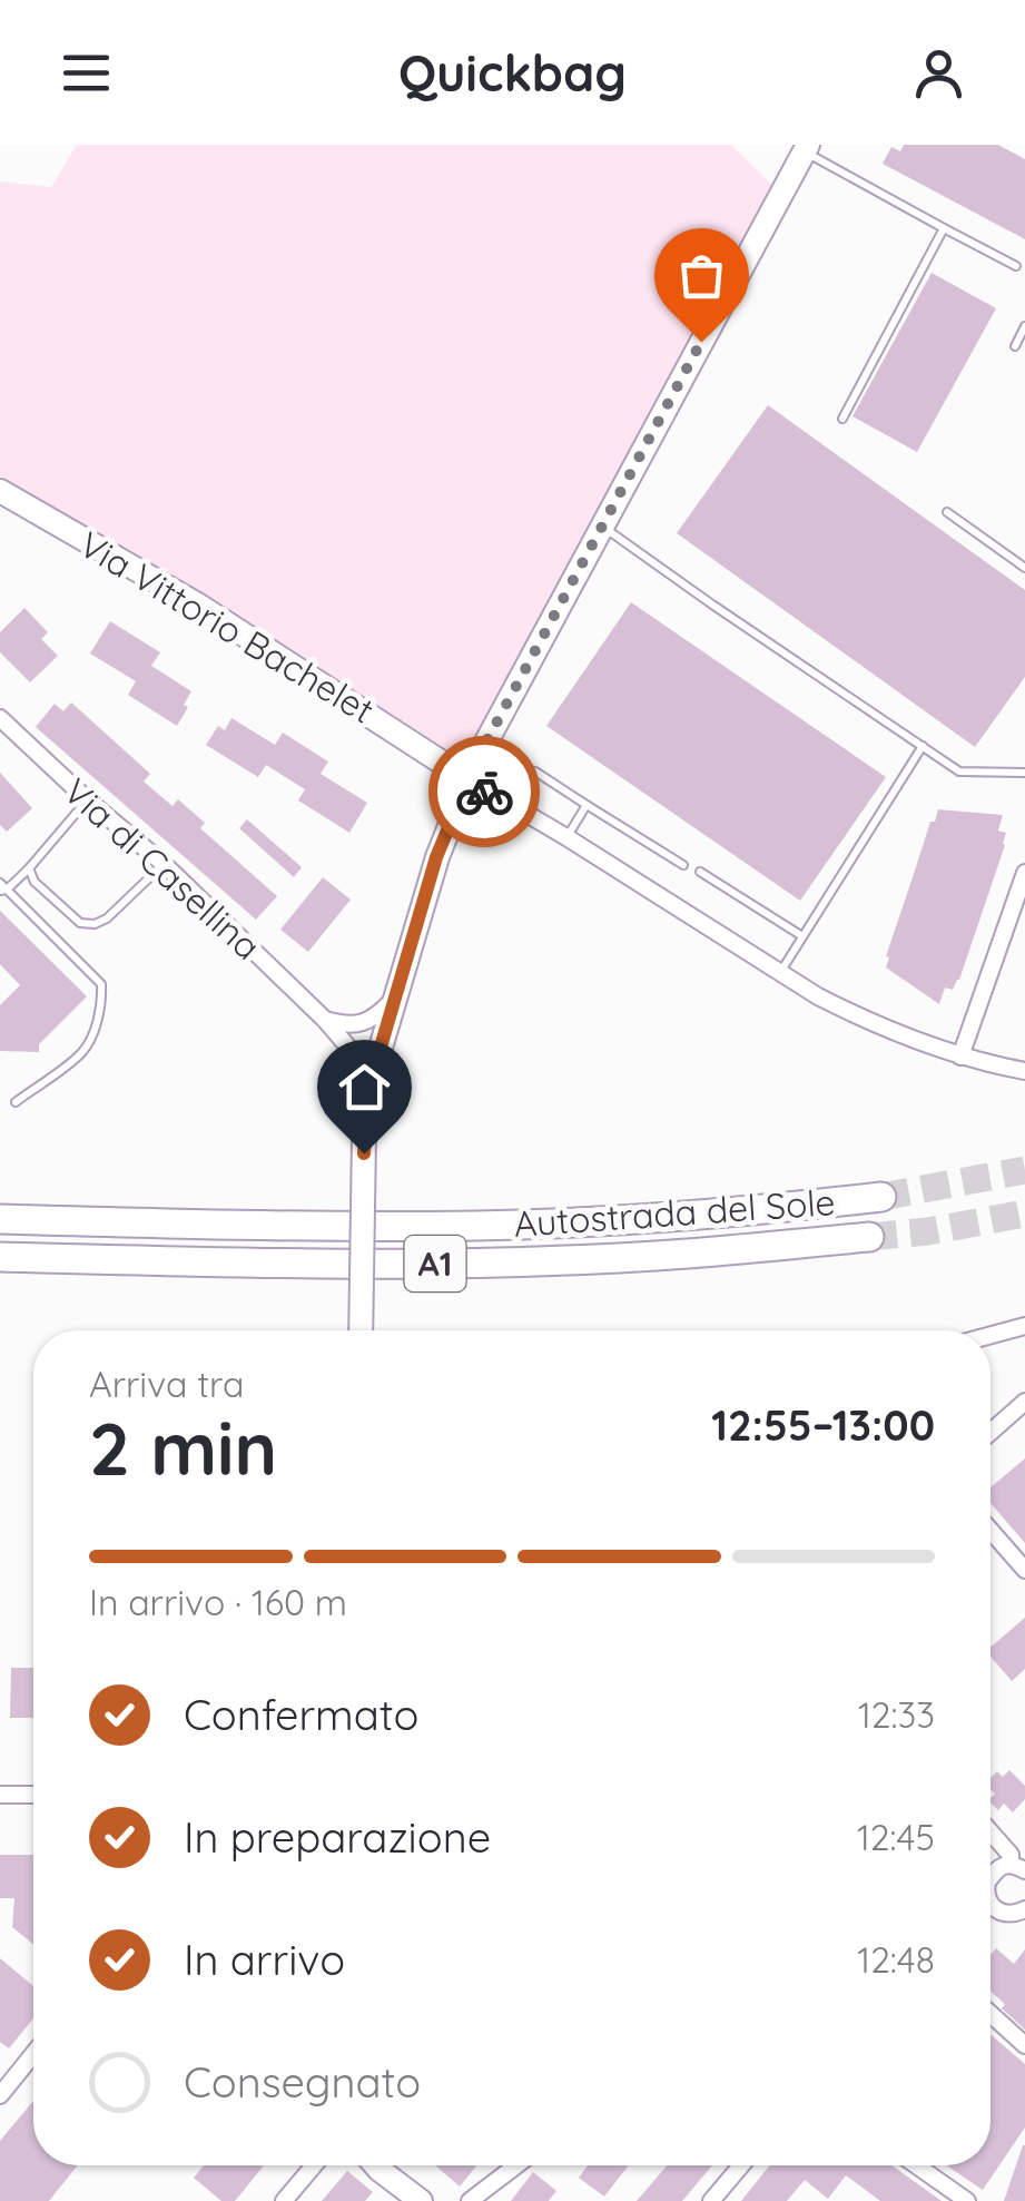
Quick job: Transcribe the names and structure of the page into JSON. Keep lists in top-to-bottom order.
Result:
{
  "streets": {
    "highway": ["Autostrada del Sole", "A1"],
    "street": ["Via Vittorio Bachelet", "Via di Casellina"]
  },
  "page": {
    "header": "Quickbag",
    "heading": ["2 min", "Arriva tra", "12:55–13:00"],
    "bar": "In arrivo · 160 m",
    "list": [
      ["Confermato", "12:33"],
      ["In preparazione", "12:45"],
      ["In arrivo", "12:48"],
      "Consegnato"
    ]
  }
}
